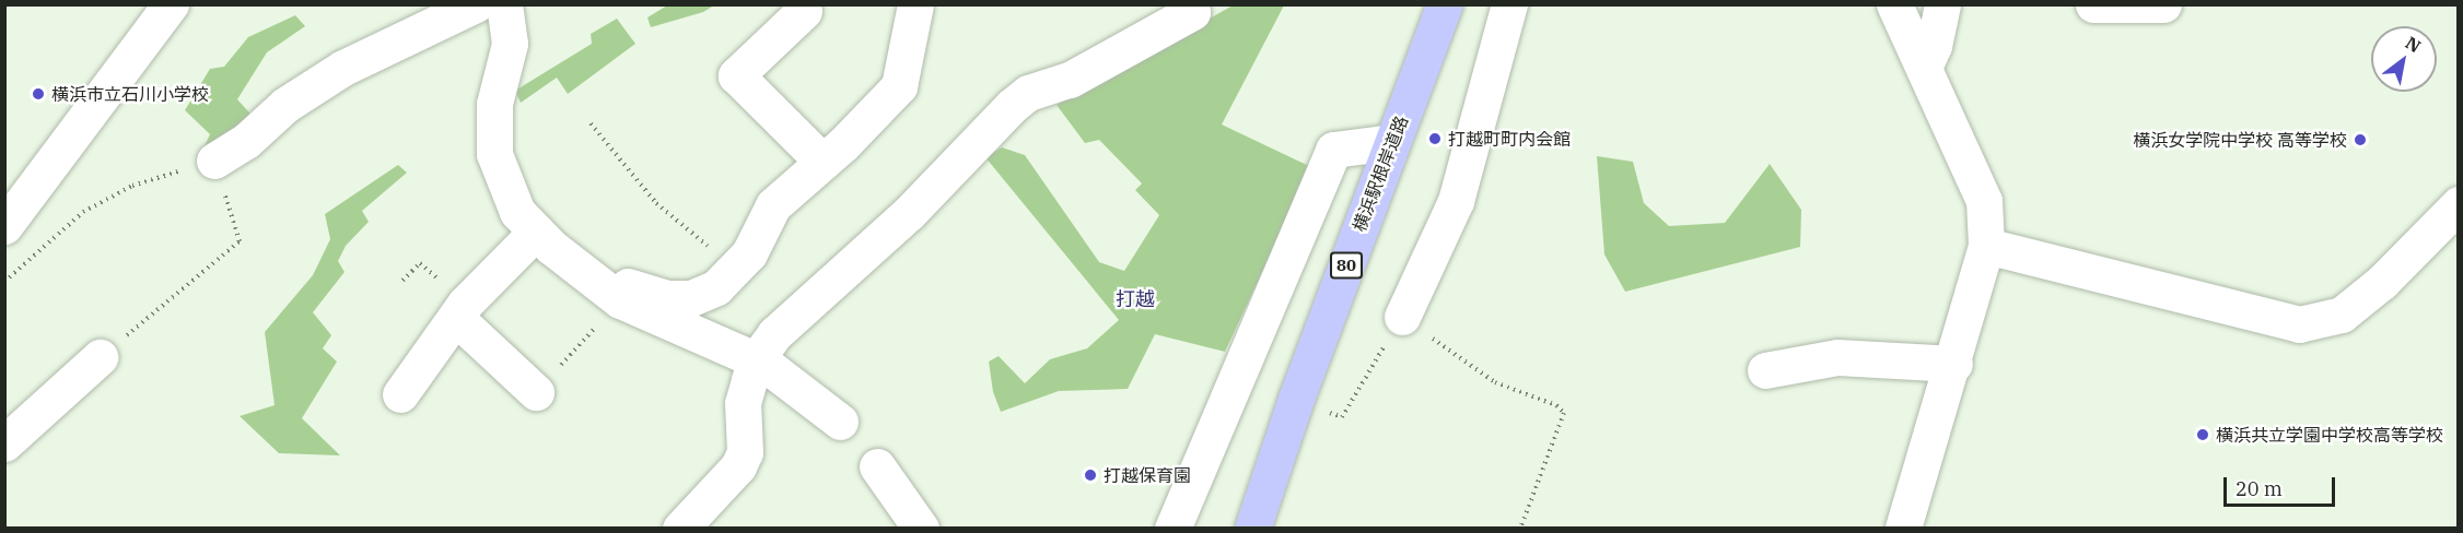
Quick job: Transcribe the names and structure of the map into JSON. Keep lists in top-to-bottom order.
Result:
{
  "streets": {
    "main road": ["横浜駅根岸道路", "80"]
  },
  "districts": ["打越"],
  "places": [
    "横浜市立石川小学校",
    "打越町町内会館",
    "横浜女学院中学校 高等学校",
    "横浜共立学園中学校高等学校",
    "打越保育園"
  ],
  "scale_bar": "20 m",
  "north": "top right"
}
